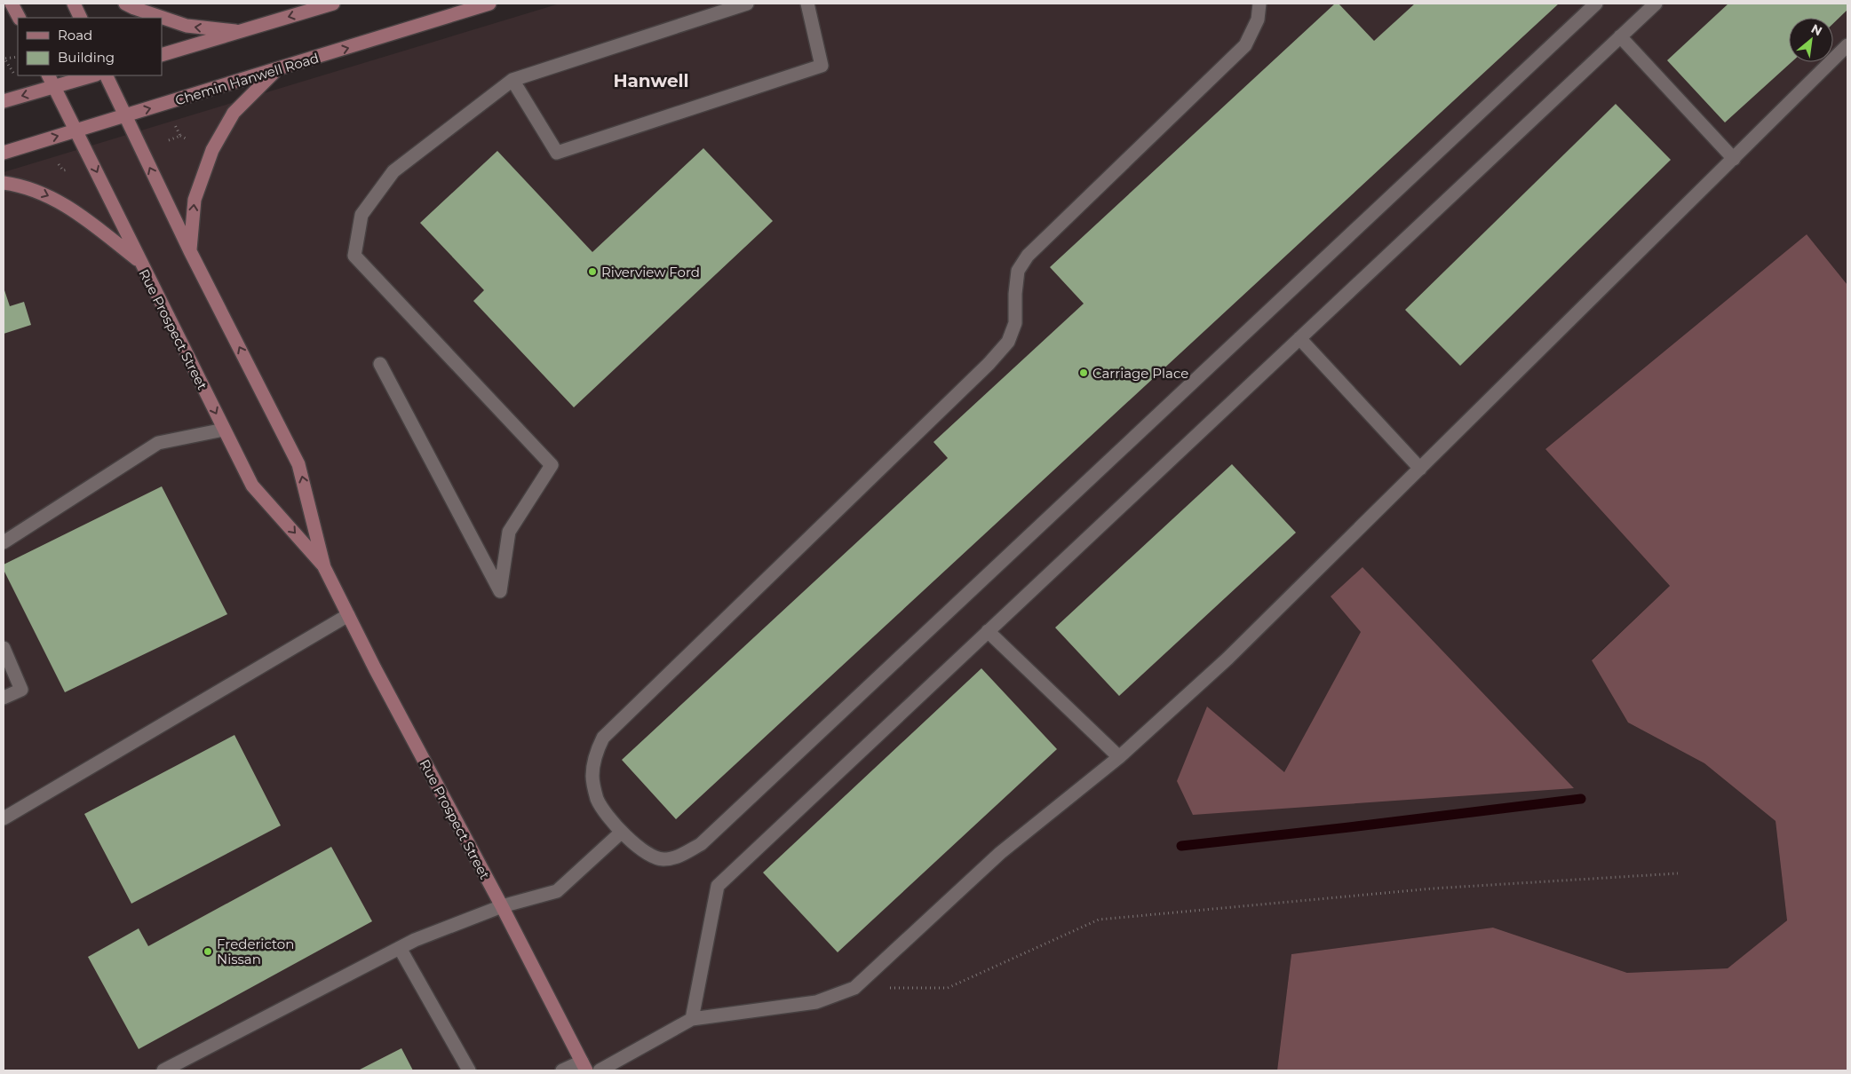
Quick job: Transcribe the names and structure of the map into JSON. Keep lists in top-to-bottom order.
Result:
{
  "streets": {
    "main road": ["Chemin Hanwell Road", "Rue Prospect Street"]
  },
  "crossings": [
    ["Chemin Hanwell Road", "Rue Prospect Street"]
  ],
  "districts": ["Hanwell"],
  "places": ["Riverview Ford", "Carriage Place", "Fredericton Nissan"],
  "legend": ["Road", "Building"],
  "north": "top right"
}
